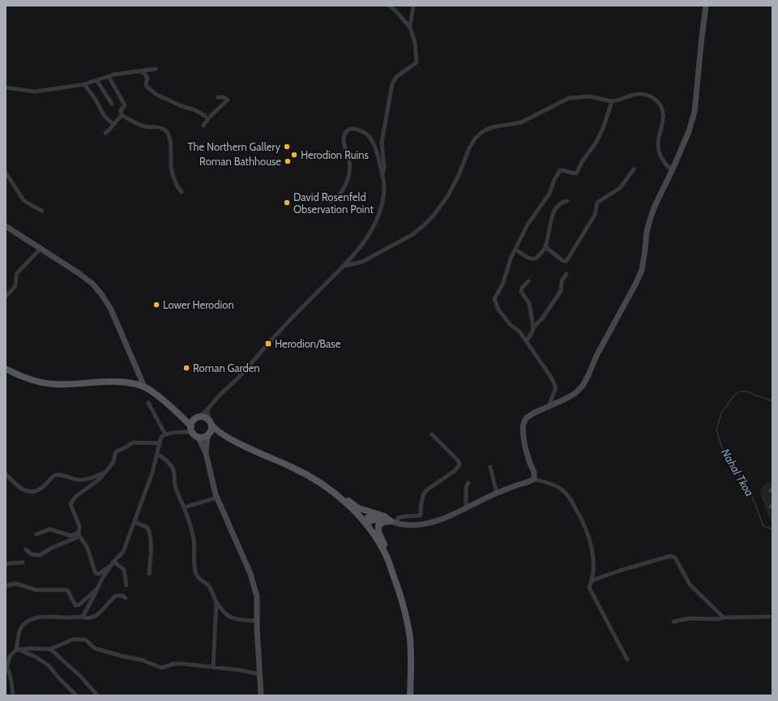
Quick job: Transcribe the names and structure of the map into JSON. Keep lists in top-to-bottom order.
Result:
{
  "water": ["Nahal Tkoa"],
  "places": {
    "other": [
      "The Northern Gallery",
      "Herodion Ruins",
      "Roman Bathhouse",
      "David Rosenfeld Observation Point",
      "Lower Herodion",
      "Roman Garden"
    ],
    "transit": ["Herodion/Base"]
  }
}
